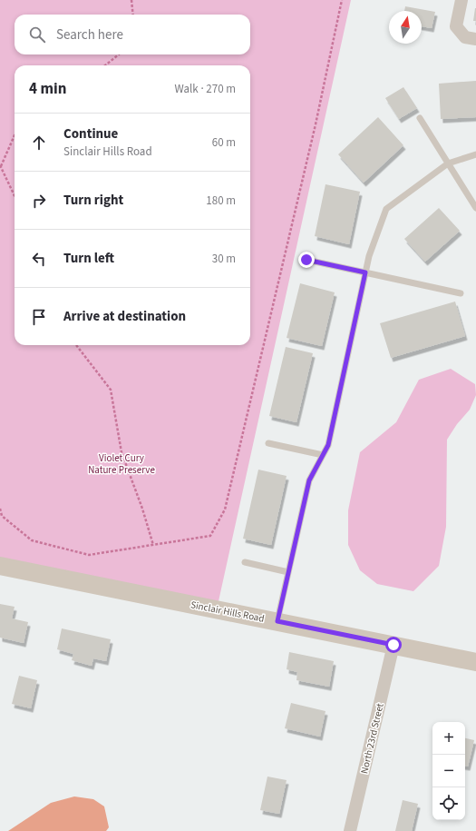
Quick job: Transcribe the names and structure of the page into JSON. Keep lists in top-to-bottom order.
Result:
{
  "streets": {
    "street": ["Sinclair Hills Road", "North 23rd Street"]
  },
  "crossings": [
    ["Sinclair Hills Road", "North 23rd Street"]
  ],
  "parks": ["Violet Cury Nature Preserve"],
  "north": "top",
  "page": {
    "search": "Search here",
    "heading": ["4 min", "Walk · 270 m"],
    "list": [
      ["Continue", "Sinclair Hills Road", "60 m"],
      ["Turn right", "180 m"],
      ["Turn left", "30 m"],
      "Arrive at destination"
    ],
    "map_buttons": ["+", "−"]
  }
}
